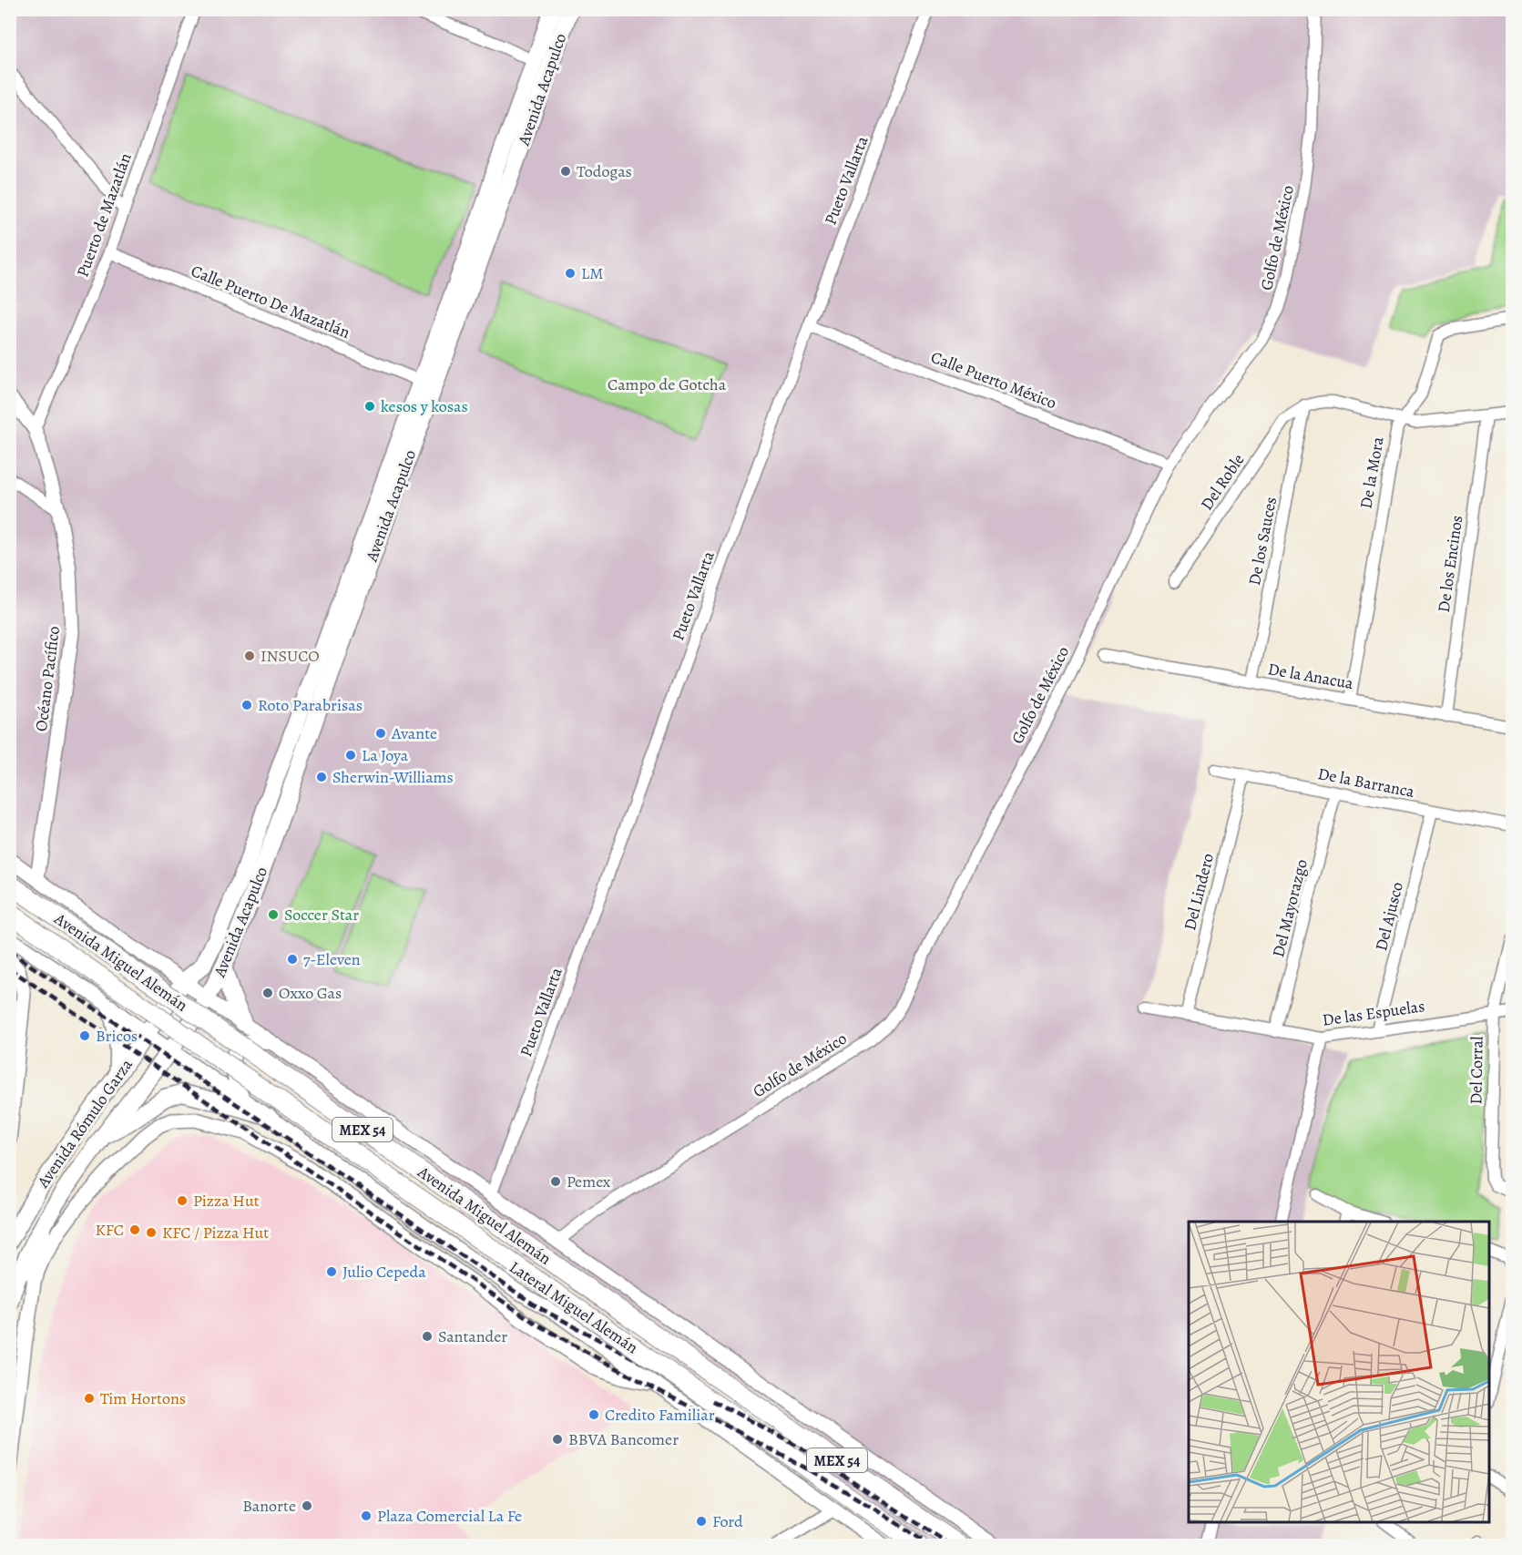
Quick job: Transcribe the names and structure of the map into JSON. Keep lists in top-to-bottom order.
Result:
{
  "streets": {
    "highway": ["Avenida Miguel Alemán", "MEX 54"],
    "main road": ["Avenida Acapulco", "Avenida Rómulo Garza"],
    "street": [
      "Pueto Vallarta",
      "Puerto de Mazatlán",
      "Golfo de México",
      "Calle Puerto De Mazatlán",
      "Calle Puerto México",
      "De la Mora",
      "Del Roble",
      "De los Sauces",
      "De los Encinos",
      "De la Anacua",
      "Océano Pacífico",
      "De la Barranca",
      "Del Lindero",
      "Del Mayorazgo",
      "Del Ajusco",
      "De las Espuelas",
      "Del Corral",
      "Lateral Miguel Alemán"
    ]
  },
  "crossings": [
    ["Avenida Acapulco", "Calle Puerto De Mazatlán"],
    ["Avenida Acapulco", "Avenida Rómulo Garza"],
    ["Avenida Acapulco", "Lateral Miguel Alemán"],
    ["Pueto Vallarta", "Calle Puerto México"],
    ["Puerto de Mazatlán", "Calle Puerto De Mazatlán"],
    ["Puerto de Mazatlán", "Océano Pacífico"],
    ["Golfo de México", "Calle Puerto México"],
    ["De la Mora", "De la Anacua"],
    ["Del Roble", "De los Sauces"],
    ["De los Sauces", "De la Anacua"],
    ["De los Encinos", "De la Anacua"],
    ["De la Barranca", "Del Lindero"],
    ["De la Barranca", "Del Mayorazgo"],
    ["De la Barranca", "Del Ajusco"],
    ["Del Lindero", "De las Espuelas"],
    ["Del Mayorazgo", "De las Espuelas"],
    ["Del Ajusco", "De las Espuelas"],
    ["De las Espuelas", "Del Corral"],
    ["Avenida Rómulo Garza", "Lateral Miguel Alemán"]
  ],
  "parks": ["Campo de Gotcha"],
  "places": [
    "Todogas",
    "LM",
    "kesos y kosas",
    "INSUCO",
    "Roto Parabrisas",
    "Avante",
    "La Joya",
    "Sherwin-Williams",
    "Soccer Star",
    "7-Eleven",
    "Oxxo Gas",
    "Bricos",
    "Pemex",
    "Pizza Hut",
    "KFC",
    "KFC / Pizza Hut",
    "Julio Cepeda",
    "Santander",
    "Tim Hortons",
    "Credito Familiar",
    "BBVA Bancomer",
    "Banorte",
    "Plaza Comercial La Fe",
    "Ford"
  ]
}
